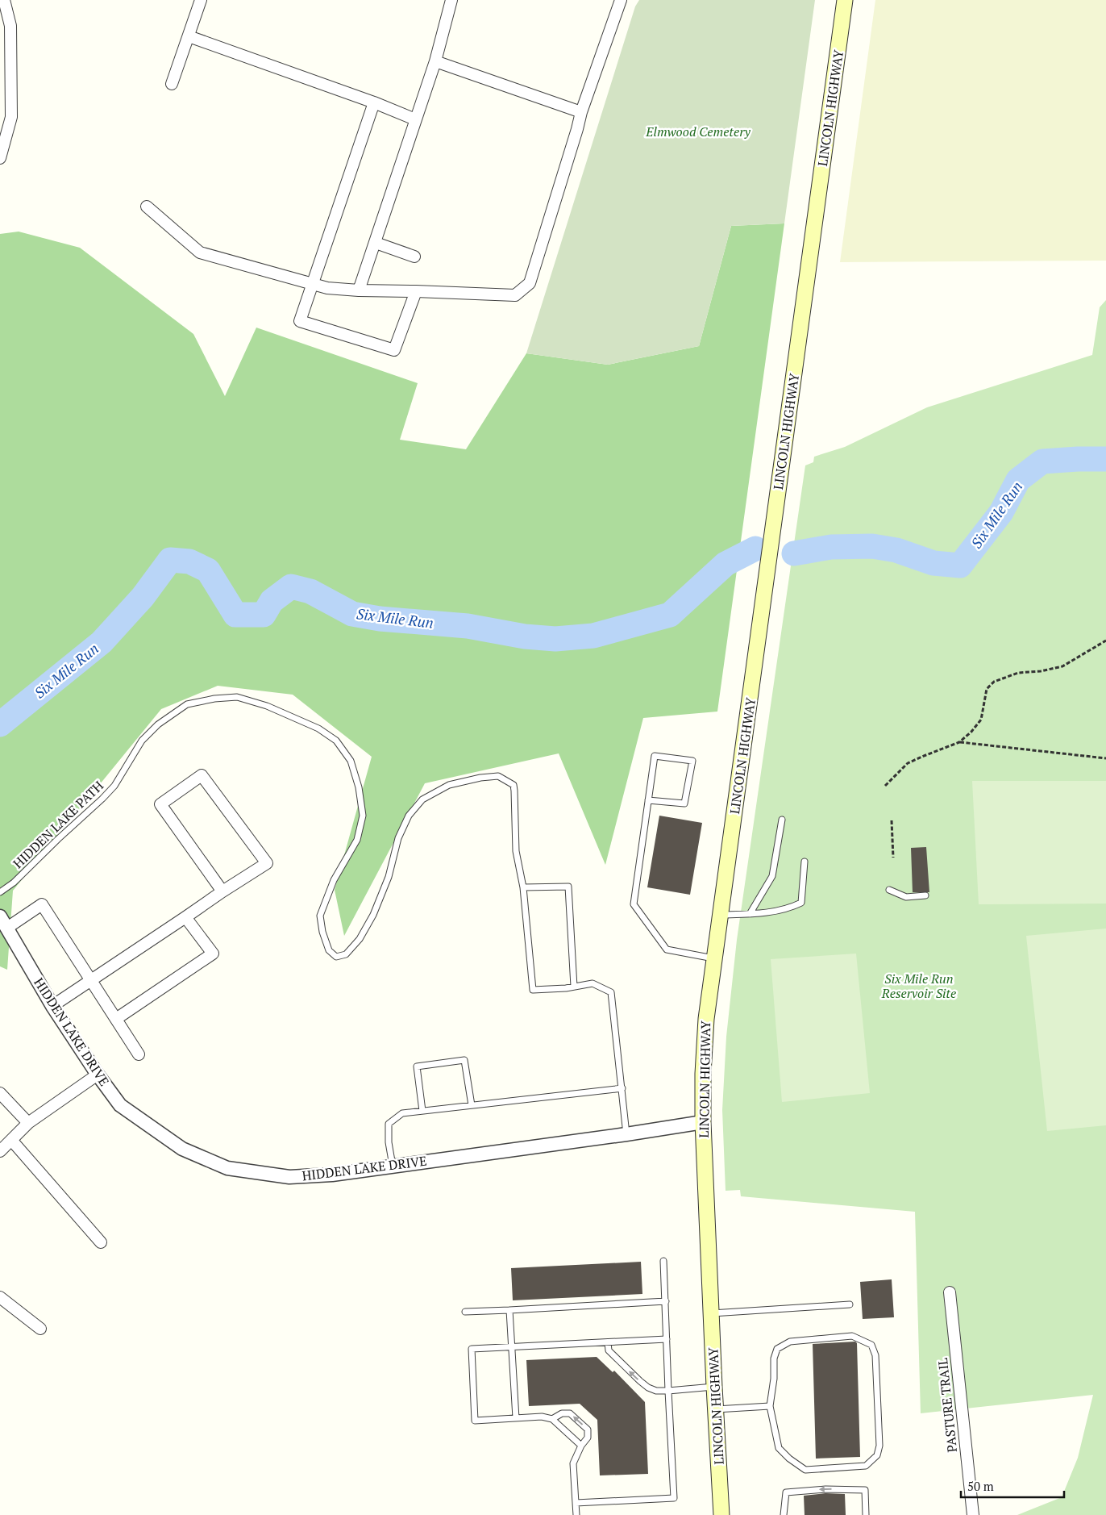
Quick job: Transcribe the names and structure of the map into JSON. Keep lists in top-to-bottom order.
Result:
{
  "streets": {
    "main road": ["LINCOLN HIGHWAY"],
    "street": ["HIDDEN LAKE DRIVE", "PASTURE TRAIL"],
    "lane": ["HIDDEN LAKE PATH"]
  },
  "crossings": [
    ["LINCOLN HIGHWAY", "HIDDEN LAKE DRIVE"]
  ],
  "water": ["Six Mile Run"],
  "parks": ["Elmwood Cemetery", "Six Mile Run Reservoir Site"],
  "scale_bar": "50 m"
}
